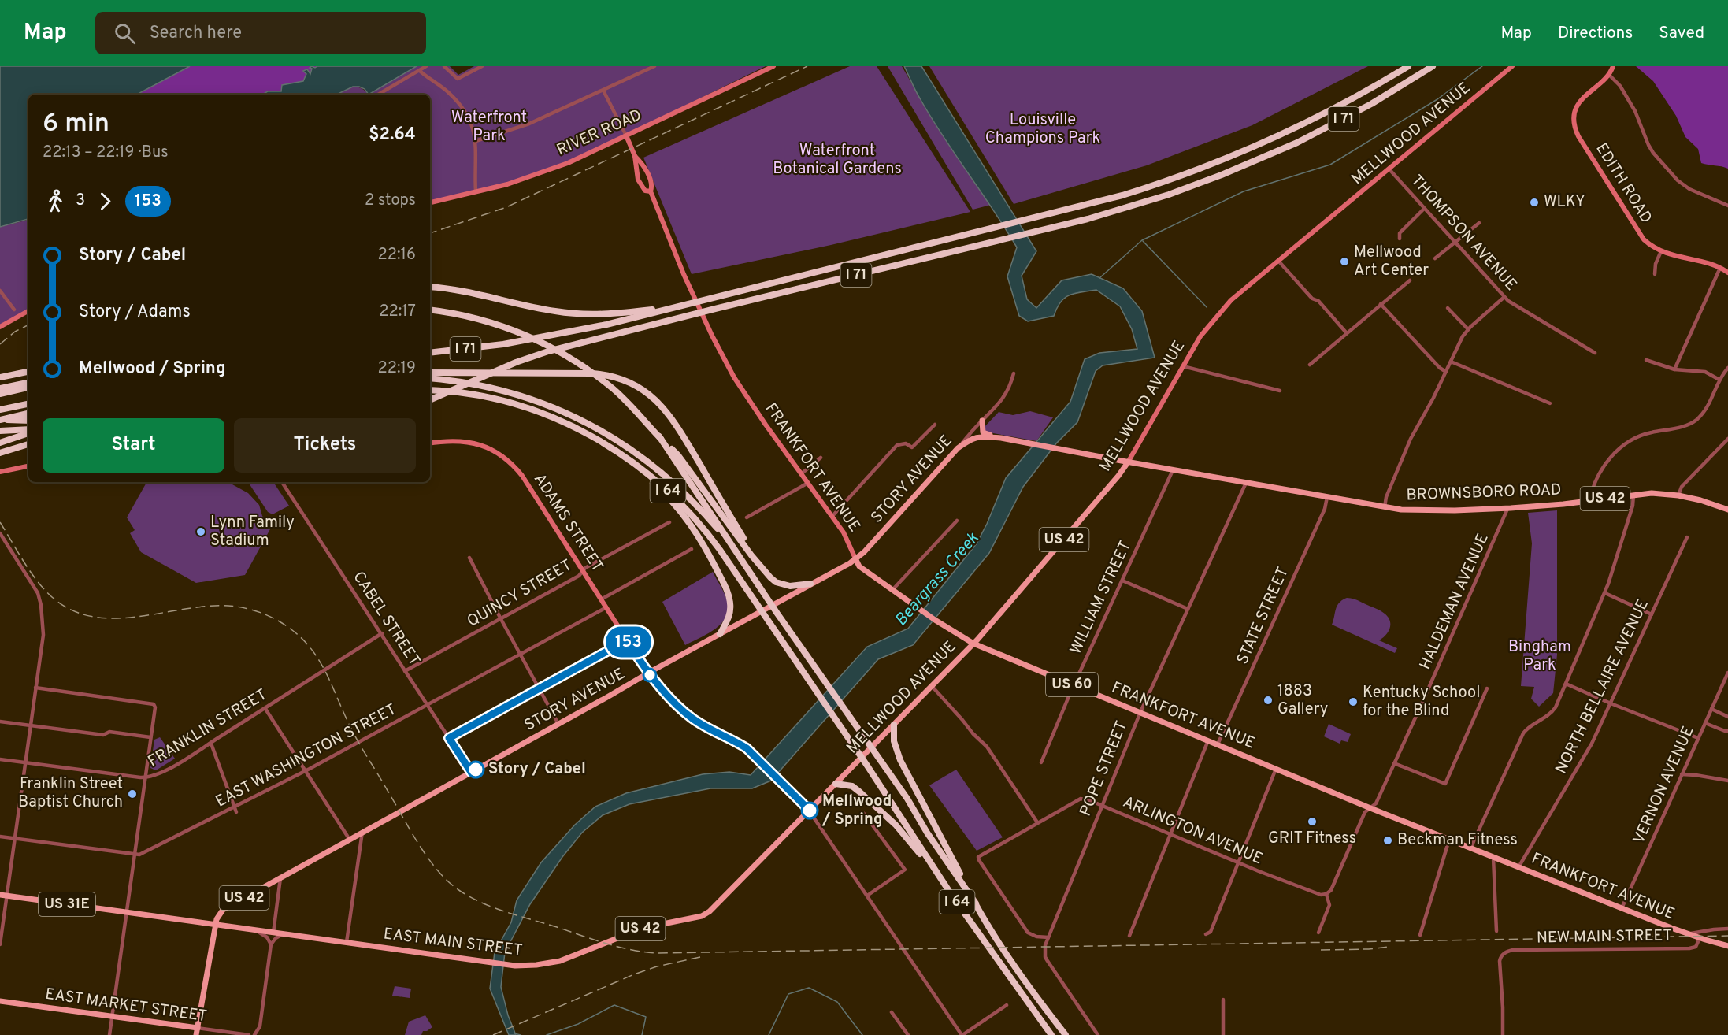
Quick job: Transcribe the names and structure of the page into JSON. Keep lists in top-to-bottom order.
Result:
{
  "streets": {
    "highway": ["I 71", "I 64"],
    "main road": [
      "MELLWOOD AVENUE",
      "FRANKFORT AVENUE",
      "STORY AVENUE",
      "BROWNSBORO ROAD",
      "US 42",
      "US 60",
      "US 31E",
      "EAST MAIN STREET",
      "EAST MARKET STREET"
    ],
    "street": [
      "RIVER ROAD",
      "EDITH ROAD",
      "THOMPSON AVENUE",
      "ADAMS STREET",
      "QUINCY STREET",
      "WILLIAM STREET",
      "HALDEMAN AVENUE",
      "STATE STREET",
      "CABEL STREET",
      "NORTH BELLAIRE AVENUE",
      "FRANKLIN STREET",
      "EAST WASHINGTON STREET",
      "POPE STREET",
      "VERNON AVENUE",
      "ARLINGTON AVENUE",
      "NEW MAIN STREET"
    ]
  },
  "crossings": [
    ["RIVER ROAD", "FRANKFORT AVENUE"],
    ["MELLWOOD AVENUE", "THOMPSON AVENUE"],
    ["MELLWOOD AVENUE", "FRANKFORT AVENUE"],
    ["MELLWOOD AVENUE", "BROWNSBORO ROAD"],
    ["MELLWOOD AVENUE", "US 42"],
    ["MELLWOOD AVENUE", "EAST MAIN STREET"],
    ["FRANKFORT AVENUE", "STORY AVENUE"],
    ["FRANKFORT AVENUE", "WILLIAM STREET"],
    ["FRANKFORT AVENUE", "HALDEMAN AVENUE"],
    ["FRANKFORT AVENUE", "STATE STREET"],
    ["FRANKFORT AVENUE", "NORTH BELLAIRE AVENUE"],
    ["FRANKFORT AVENUE", "POPE STREET"],
    ["FRANKFORT AVENUE", "VERNON AVENUE"],
    ["FRANKFORT AVENUE", "NEW MAIN STREET"],
    ["STORY AVENUE", "US 42"],
    ["STORY AVENUE", "ADAMS STREET"],
    ["STORY AVENUE", "CABEL STREET"],
    ["STORY AVENUE", "US 31E"],
    ["STORY AVENUE", "EAST MAIN STREET"],
    ["BROWNSBORO ROAD", "US 42"],
    ["BROWNSBORO ROAD", "WILLIAM STREET"],
    ["BROWNSBORO ROAD", "HALDEMAN AVENUE"],
    ["BROWNSBORO ROAD", "STATE STREET"],
    ["BROWNSBORO ROAD", "POPE STREET"],
    ["ADAMS STREET", "QUINCY STREET"],
    ["ADAMS STREET", "EAST WASHINGTON STREET"],
    ["QUINCY STREET", "CABEL STREET"],
    ["HALDEMAN AVENUE", "ARLINGTON AVENUE"],
    ["CABEL STREET", "FRANKLIN STREET"],
    ["CABEL STREET", "EAST WASHINGTON STREET"],
    ["POPE STREET", "ARLINGTON AVENUE"],
    ["US 31E", "EAST MAIN STREET"]
  ],
  "water": ["Beargrass Creek"],
  "parks": [
    "Waterfront Park",
    "Louisville Champions Park",
    "Waterfront Botanical Gardens",
    "Bingham Park"
  ],
  "places": [
    "WLKY",
    "Mellwood Art Center",
    "Lynn Family Stadium",
    "1883 Gallery",
    "Kentucky School for the Blind",
    "Story / Cabel",
    "Franklin Street Baptist Church",
    "Mellwood / Spring",
    "GRIT Fitness",
    "Beckman Fitness"
  ],
  "lines": ["bus line 153"],
  "page": {
    "header": "Map",
    "search": "Search here",
    "nav": ["Map", "Directions", "Saved"],
    "on_map": "153",
    "heading": ["6 min", "22:13 – 22:19 · Bus", "$2.64"],
    "legs": ["3", "153", "2 stops"],
    "list": [
      {
        "name": "Story / Cabel",
        "value": "22:16"
      },
      {
        "name": "Story / Adams",
        "value": "22:17"
      },
      {
        "name": "Mellwood / Spring",
        "value": "22:19"
      }
    ],
    "buttons": ["Start", "Tickets"]
  }
}
